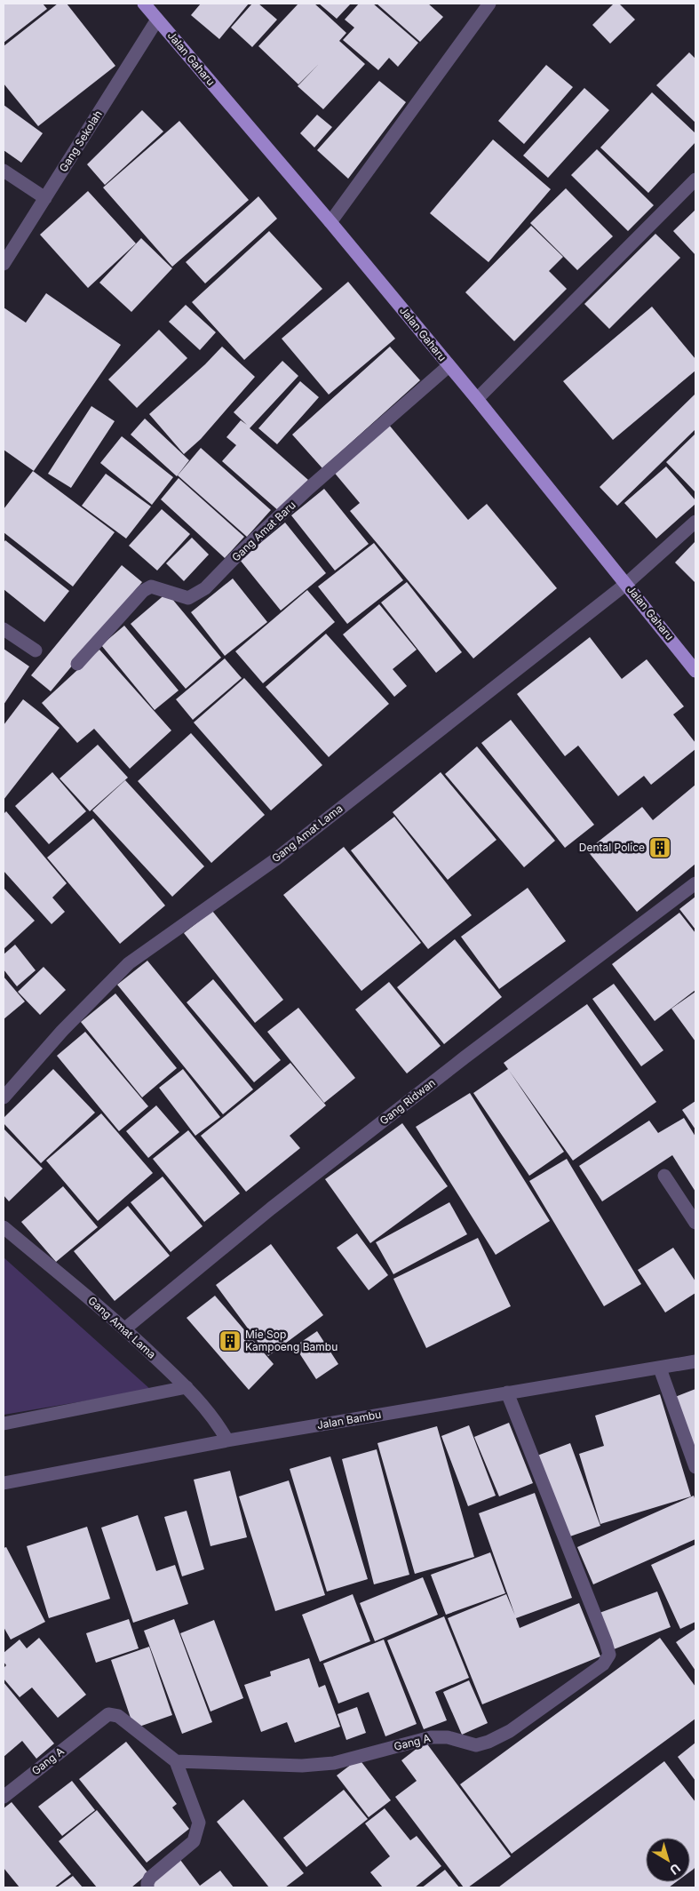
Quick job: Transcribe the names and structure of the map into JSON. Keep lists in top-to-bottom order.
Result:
{
  "streets": {
    "main road": ["Jalan Gaharu"],
    "street": [
      "Gang Sekolah",
      "Gang Amat Baru",
      "Gang Amat Lama",
      "Gang Ridwan",
      "Jalan Bambu",
      "Gang A"
    ]
  },
  "crossings": [
    ["Jalan Gaharu", "Gang Sekolah"],
    ["Jalan Gaharu", "Gang Amat Baru"],
    ["Jalan Gaharu", "Gang Amat Lama"],
    ["Gang Amat Lama", "Gang Ridwan"],
    ["Gang Amat Lama", "Jalan Bambu"],
    ["Jalan Bambu", "Gang A"]
  ],
  "places": {
    "building": ["Dental Police", "Mie Sop Kampoeng Bambu"]
  },
  "north": "bottom right"
}
